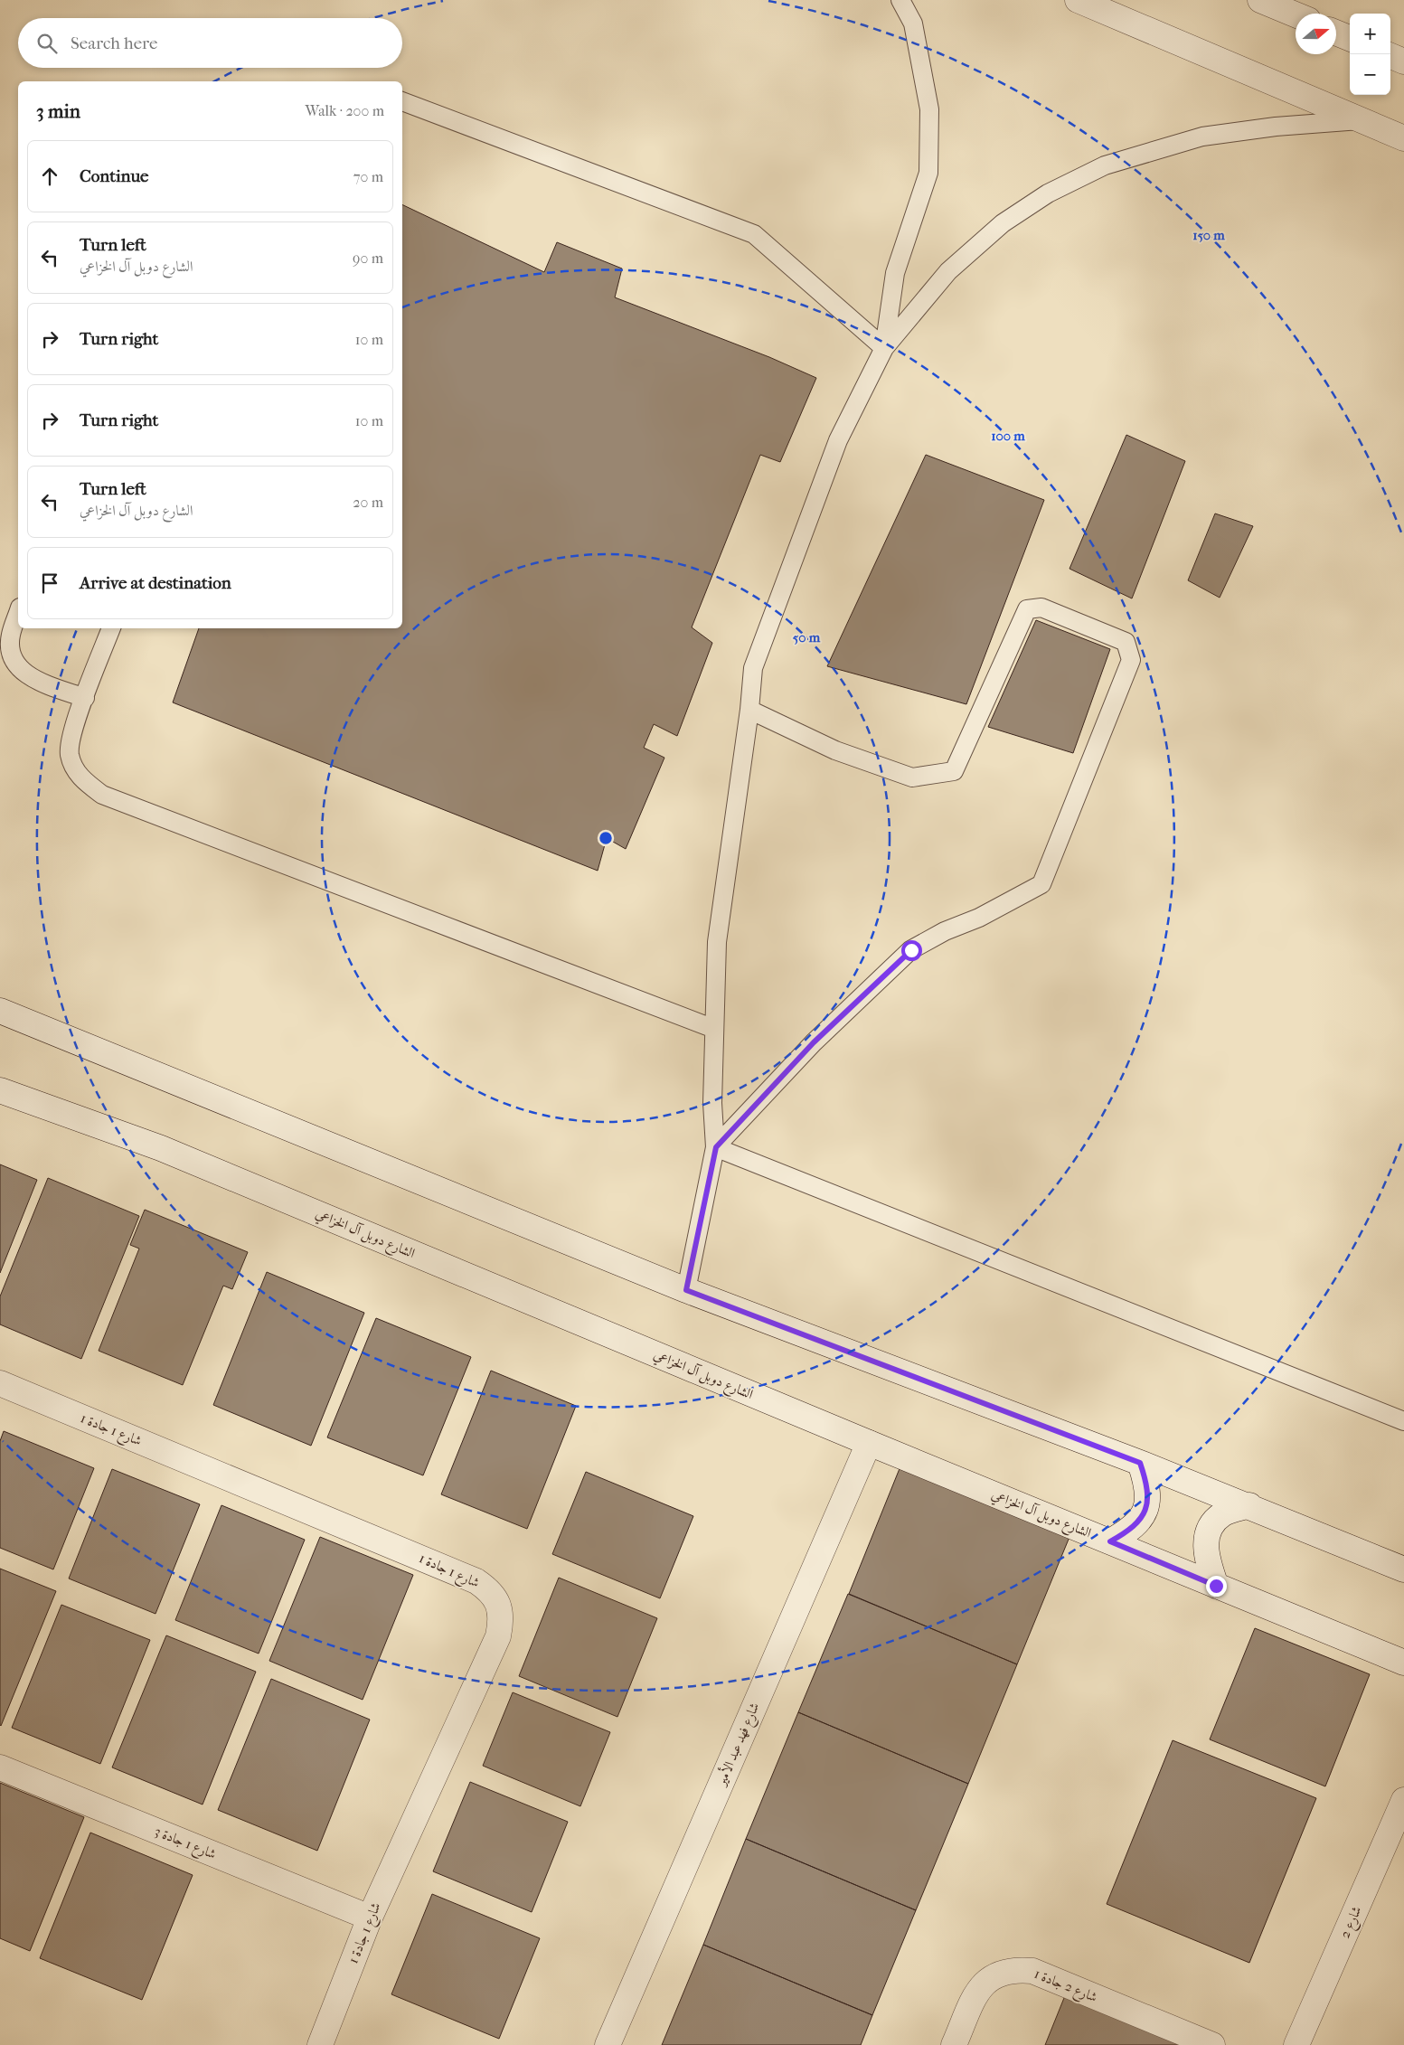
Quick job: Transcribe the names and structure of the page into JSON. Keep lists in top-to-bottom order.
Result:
{
  "streets": {
    "main road": [
      "الشارع دوبل آل الخزاعي",
      "شارع 1 جادة 1",
      "شارع فهد عبد الأمير",
      "شارع 1 جادة 3",
      "شارع 2",
      "شارع 2 جادة 1"
    ]
  },
  "crossings": [
    ["الشارع دوبل آل الخزاعي", "شارع فهد عبد الأمير"],
    ["شارع 1 جادة 1", "شارع 1 جادة 3"]
  ],
  "north": "right",
  "page": {
    "map_buttons": ["+", "−"],
    "search": "Search here",
    "heading": ["3 min", "Walk · 200 m"],
    "list": [
      ["Continue", "70 m"],
      ["Turn left", "الشارع دوبل آل الخزاعي", "90 m"],
      ["Turn right", "10 m"],
      ["Turn right", "10 m"],
      ["Turn left", "الشارع دوبل آل الخزاعي", "20 m"],
      "Arrive at destination"
    ]
  },
  "rings": ["150 m", "100 m", "50 m"]
}
